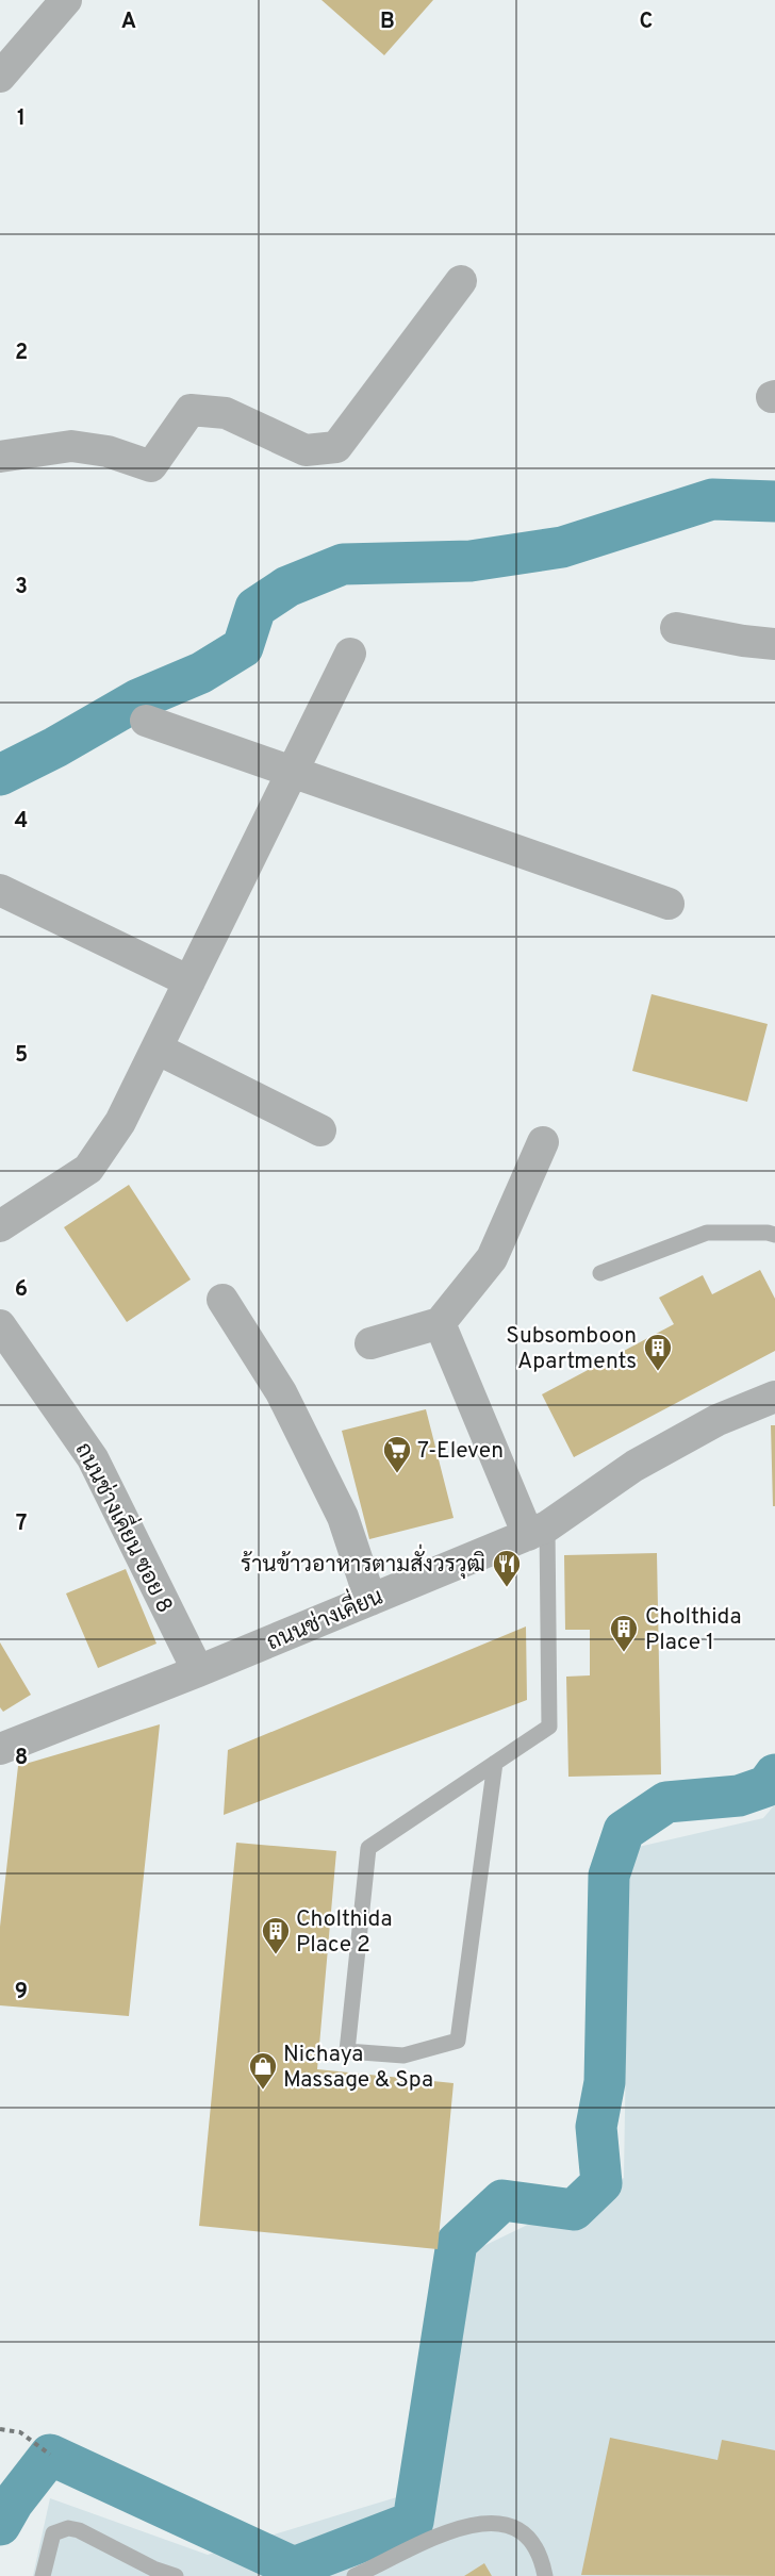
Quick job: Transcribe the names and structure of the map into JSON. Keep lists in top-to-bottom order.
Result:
{
  "streets": {
    "street": ["ถนนช่างเคี่ยน ซอย 8", "ถนนช่างเคี่ยน"]
  },
  "crossings": [
    ["ถนนช่างเคี่ยน ซอย 8", "ถนนช่างเคี่ยน"]
  ],
  "places": {
    "building": ["Subsomboon Apartments", "Cholthida Place 1", "Cholthida Place 2"],
    "supermarket": ["7-Eleven"],
    "restaurant": ["ร้านข้าวอาหารตามสั่งวรวุฒิ"],
    "shop": ["Nichaya Massage & Spa"]
  },
  "grid": {
    "columns": ["A", "B", "C"],
    "rows": [
      "1",
      "2",
      "3",
      "4",
      "5",
      "6",
      "7",
      "8",
      "9"
    ]
  }
}
